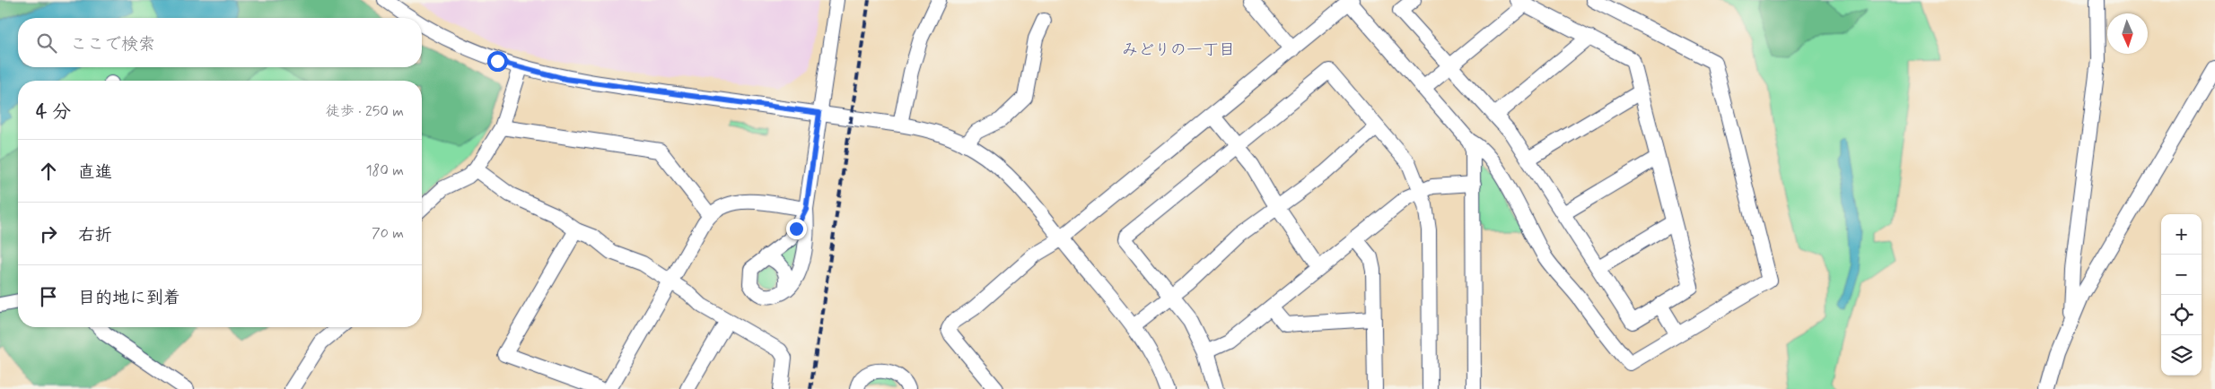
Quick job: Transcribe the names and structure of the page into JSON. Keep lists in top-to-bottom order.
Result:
{
  "districts": ["みどりの一丁目"],
  "north": "bottom",
  "page": {
    "search": "ここで検索",
    "heading": ["4 分", "徒歩 · 250 m"],
    "list": [
      ["直進", "180 m"],
      ["右折", "70 m"],
      "目的地に到着"
    ],
    "map_buttons": ["+", "−"]
  }
}
